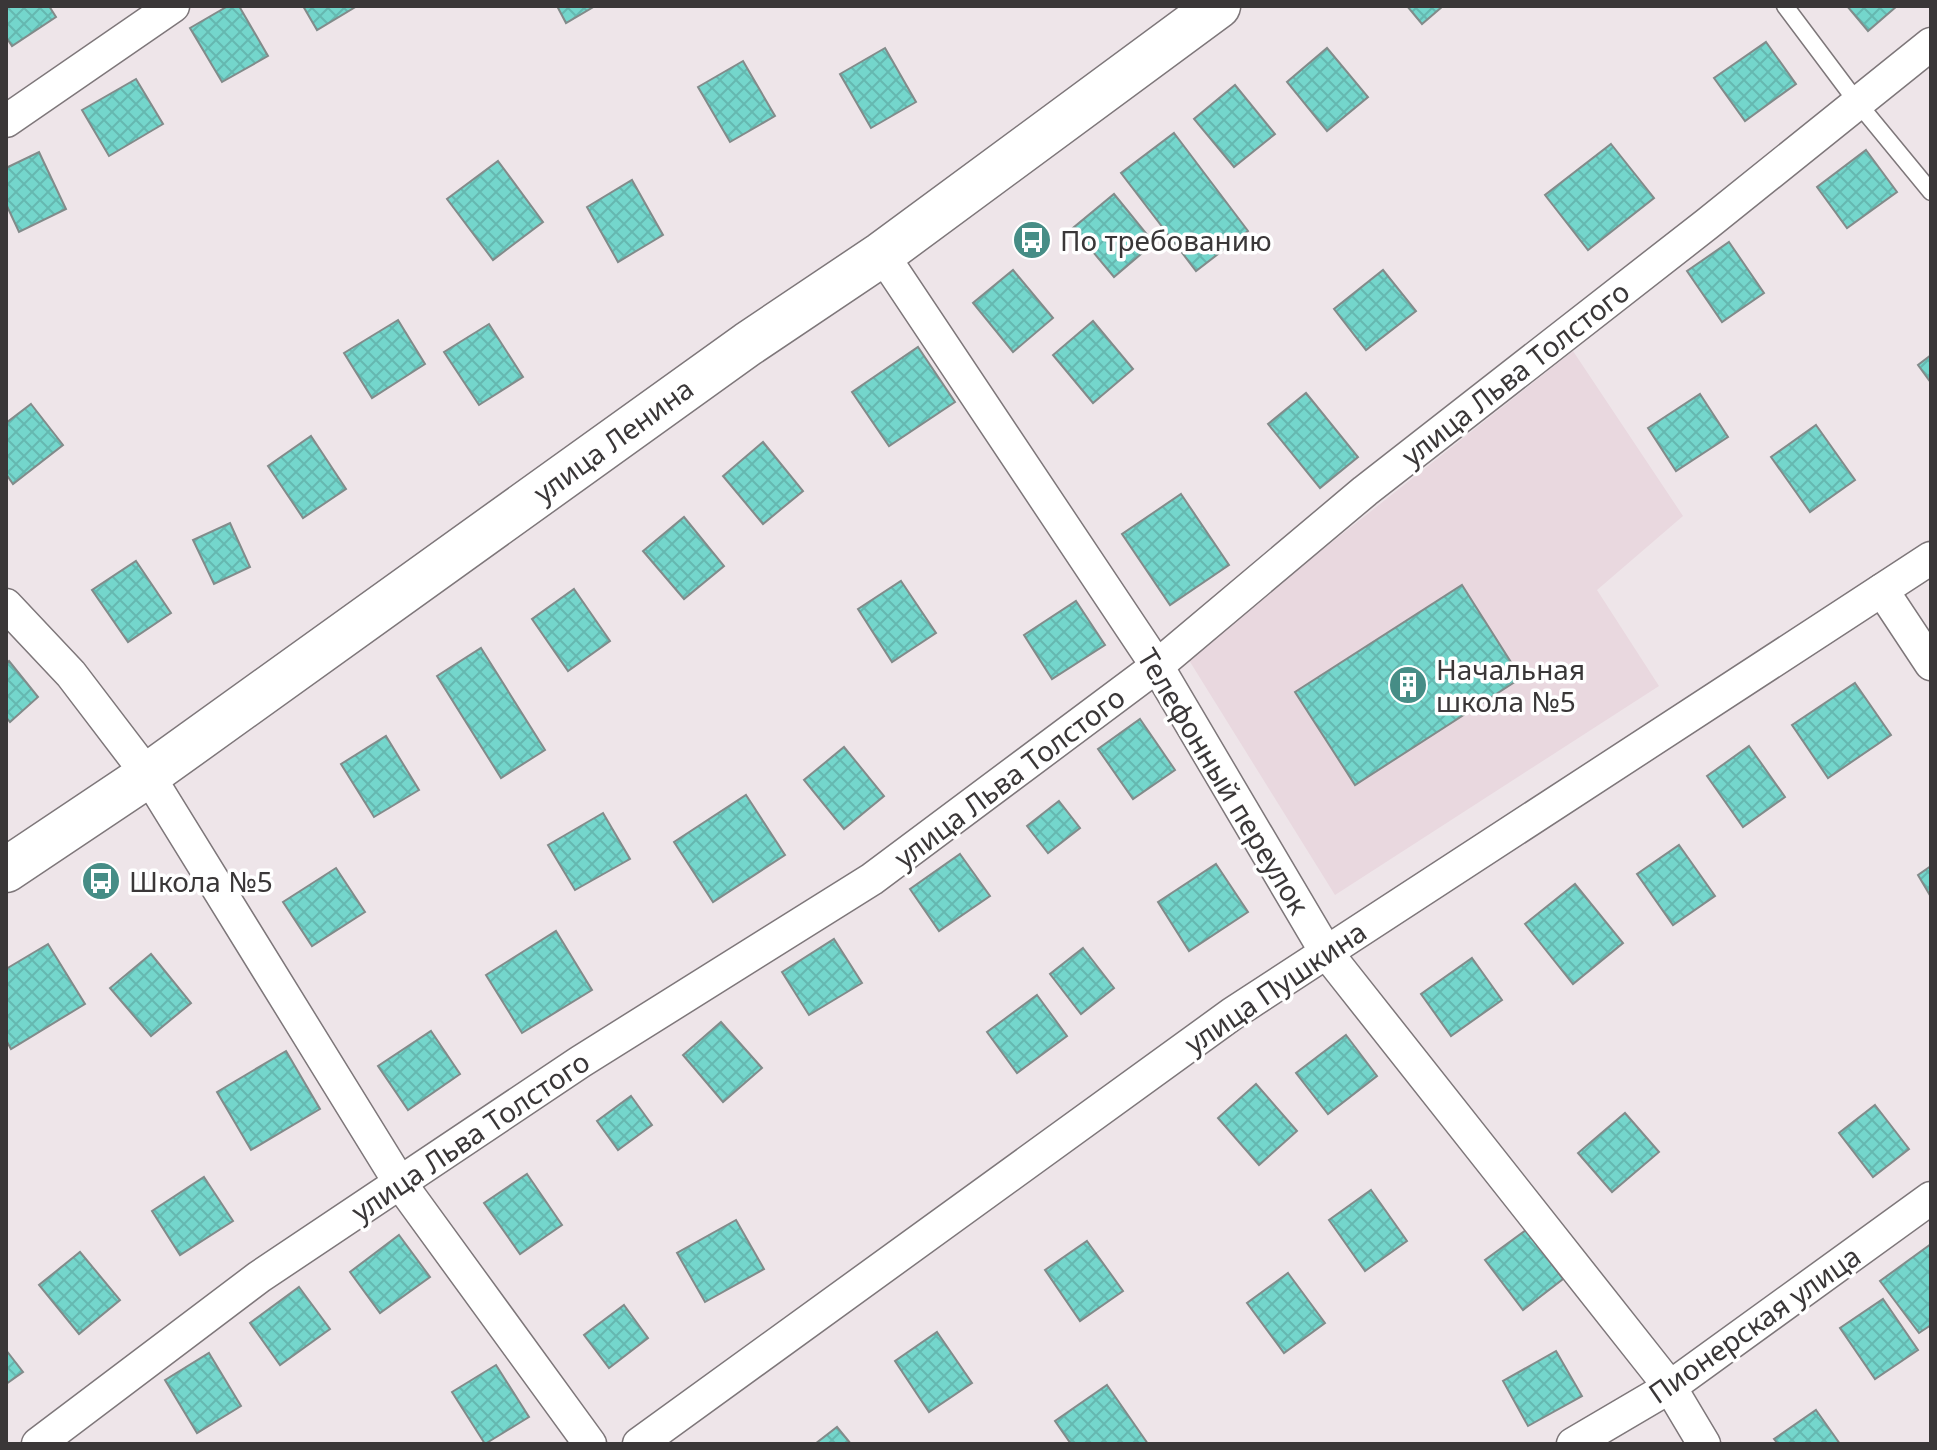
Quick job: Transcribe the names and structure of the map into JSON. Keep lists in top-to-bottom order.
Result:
{
  "streets": {
    "street": [
      "улица Льва Толстого",
      "улица Ленина",
      "Телефонный переулок",
      "улица Пушкина",
      "Пионерская улица"
    ]
  },
  "crossings": [
    ["улица Льва Толстого", "Телефонный переулок"],
    ["улица Ленина", "Телефонный переулок"],
    ["Телефонный переулок", "улица Пушкина"],
    ["Телефонный переулок", "Пионерская улица"]
  ],
  "places": {
    "bus stop": ["По требованию", "Школа №5"],
    "building": ["Начальная школа №5"]
  }
}
